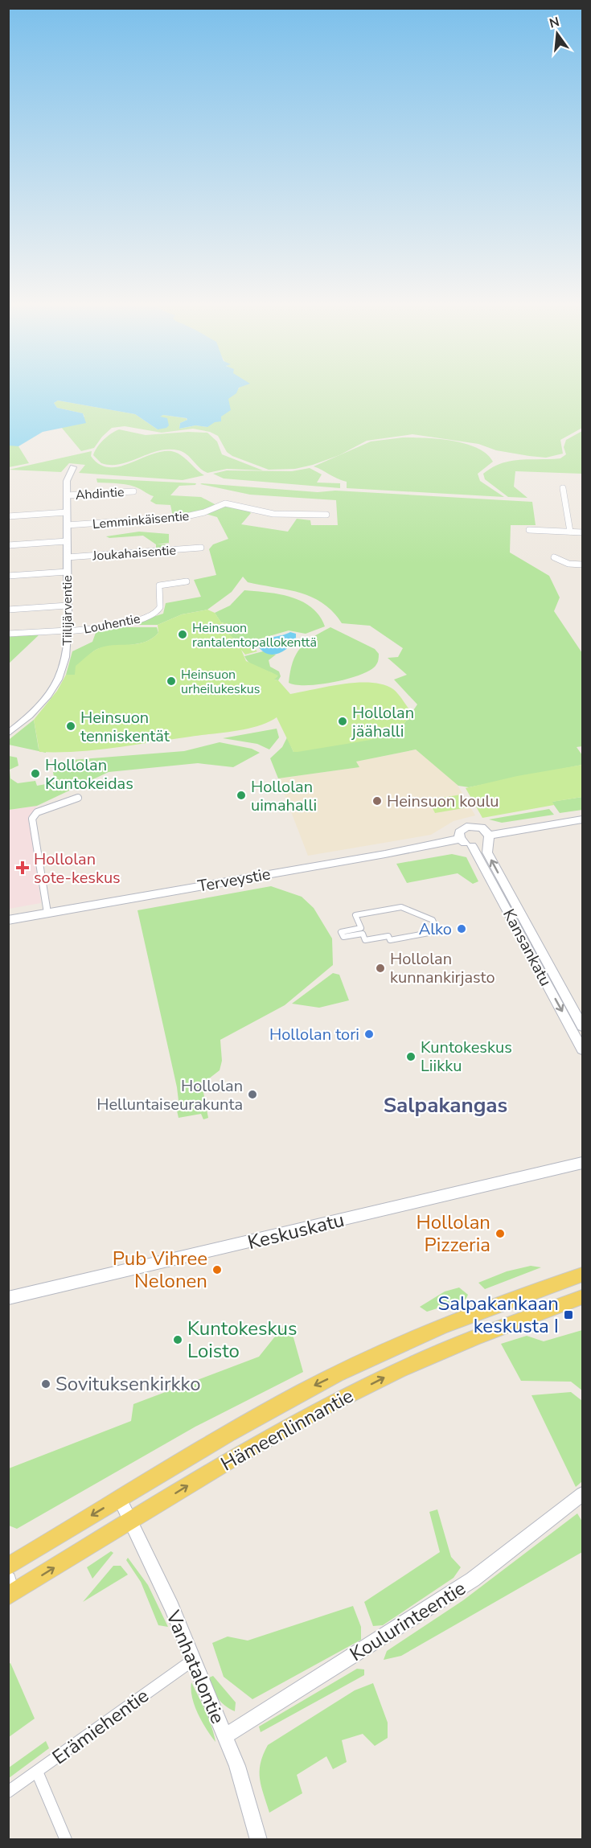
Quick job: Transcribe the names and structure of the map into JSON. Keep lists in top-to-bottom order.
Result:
{
  "streets": {
    "main road": [
      "Terveystie",
      "Kansankatu",
      "Keskuskatu",
      "Hämeenlinnantie"
    ],
    "street": [
      "Ahdintie",
      "Lemminkäisentie",
      "Joukahaisentie",
      "Tiilijärventie",
      "Louhentie",
      "Koulurinteentie",
      "Vanhatalontie",
      "Erämiehentie"
    ]
  },
  "crossings": [
    ["Ahdintie", "Tiilijärventie"],
    ["Lemminkäisentie", "Tiilijärventie"],
    ["Joukahaisentie", "Tiilijärventie"],
    ["Tiilijärventie", "Louhentie"],
    ["Hämeenlinnantie", "Vanhatalontie"],
    ["Koulurinteentie", "Vanhatalontie"],
    ["Vanhatalontie", "Erämiehentie"]
  ],
  "districts": ["Salpakangas"],
  "places": {
    "other": [
      "Heinsuon rantalentopallokenttä",
      "Heinsuon urheilukeskus",
      "Hollolan jäähalli",
      "Heinsuon tenniskentät",
      "Hollolan Kuntokeidas",
      "Hollolan uimahalli",
      "Heinsuon koulu",
      "Alko",
      "Hollolan kunnankirjasto",
      "Hollolan tori",
      "Kuntokeskus Liikku",
      "Hollolan Helluntaiseurakunta",
      "Hollolan Pizzeria",
      "Pub Vihree Nelonen",
      "Kuntokeskus Loisto",
      "Sovituksenkirkko"
    ],
    "health": ["Hollolan sote-keskus"],
    "transit": ["Salpakankaan keskusta I"]
  },
  "north": "top"
}
